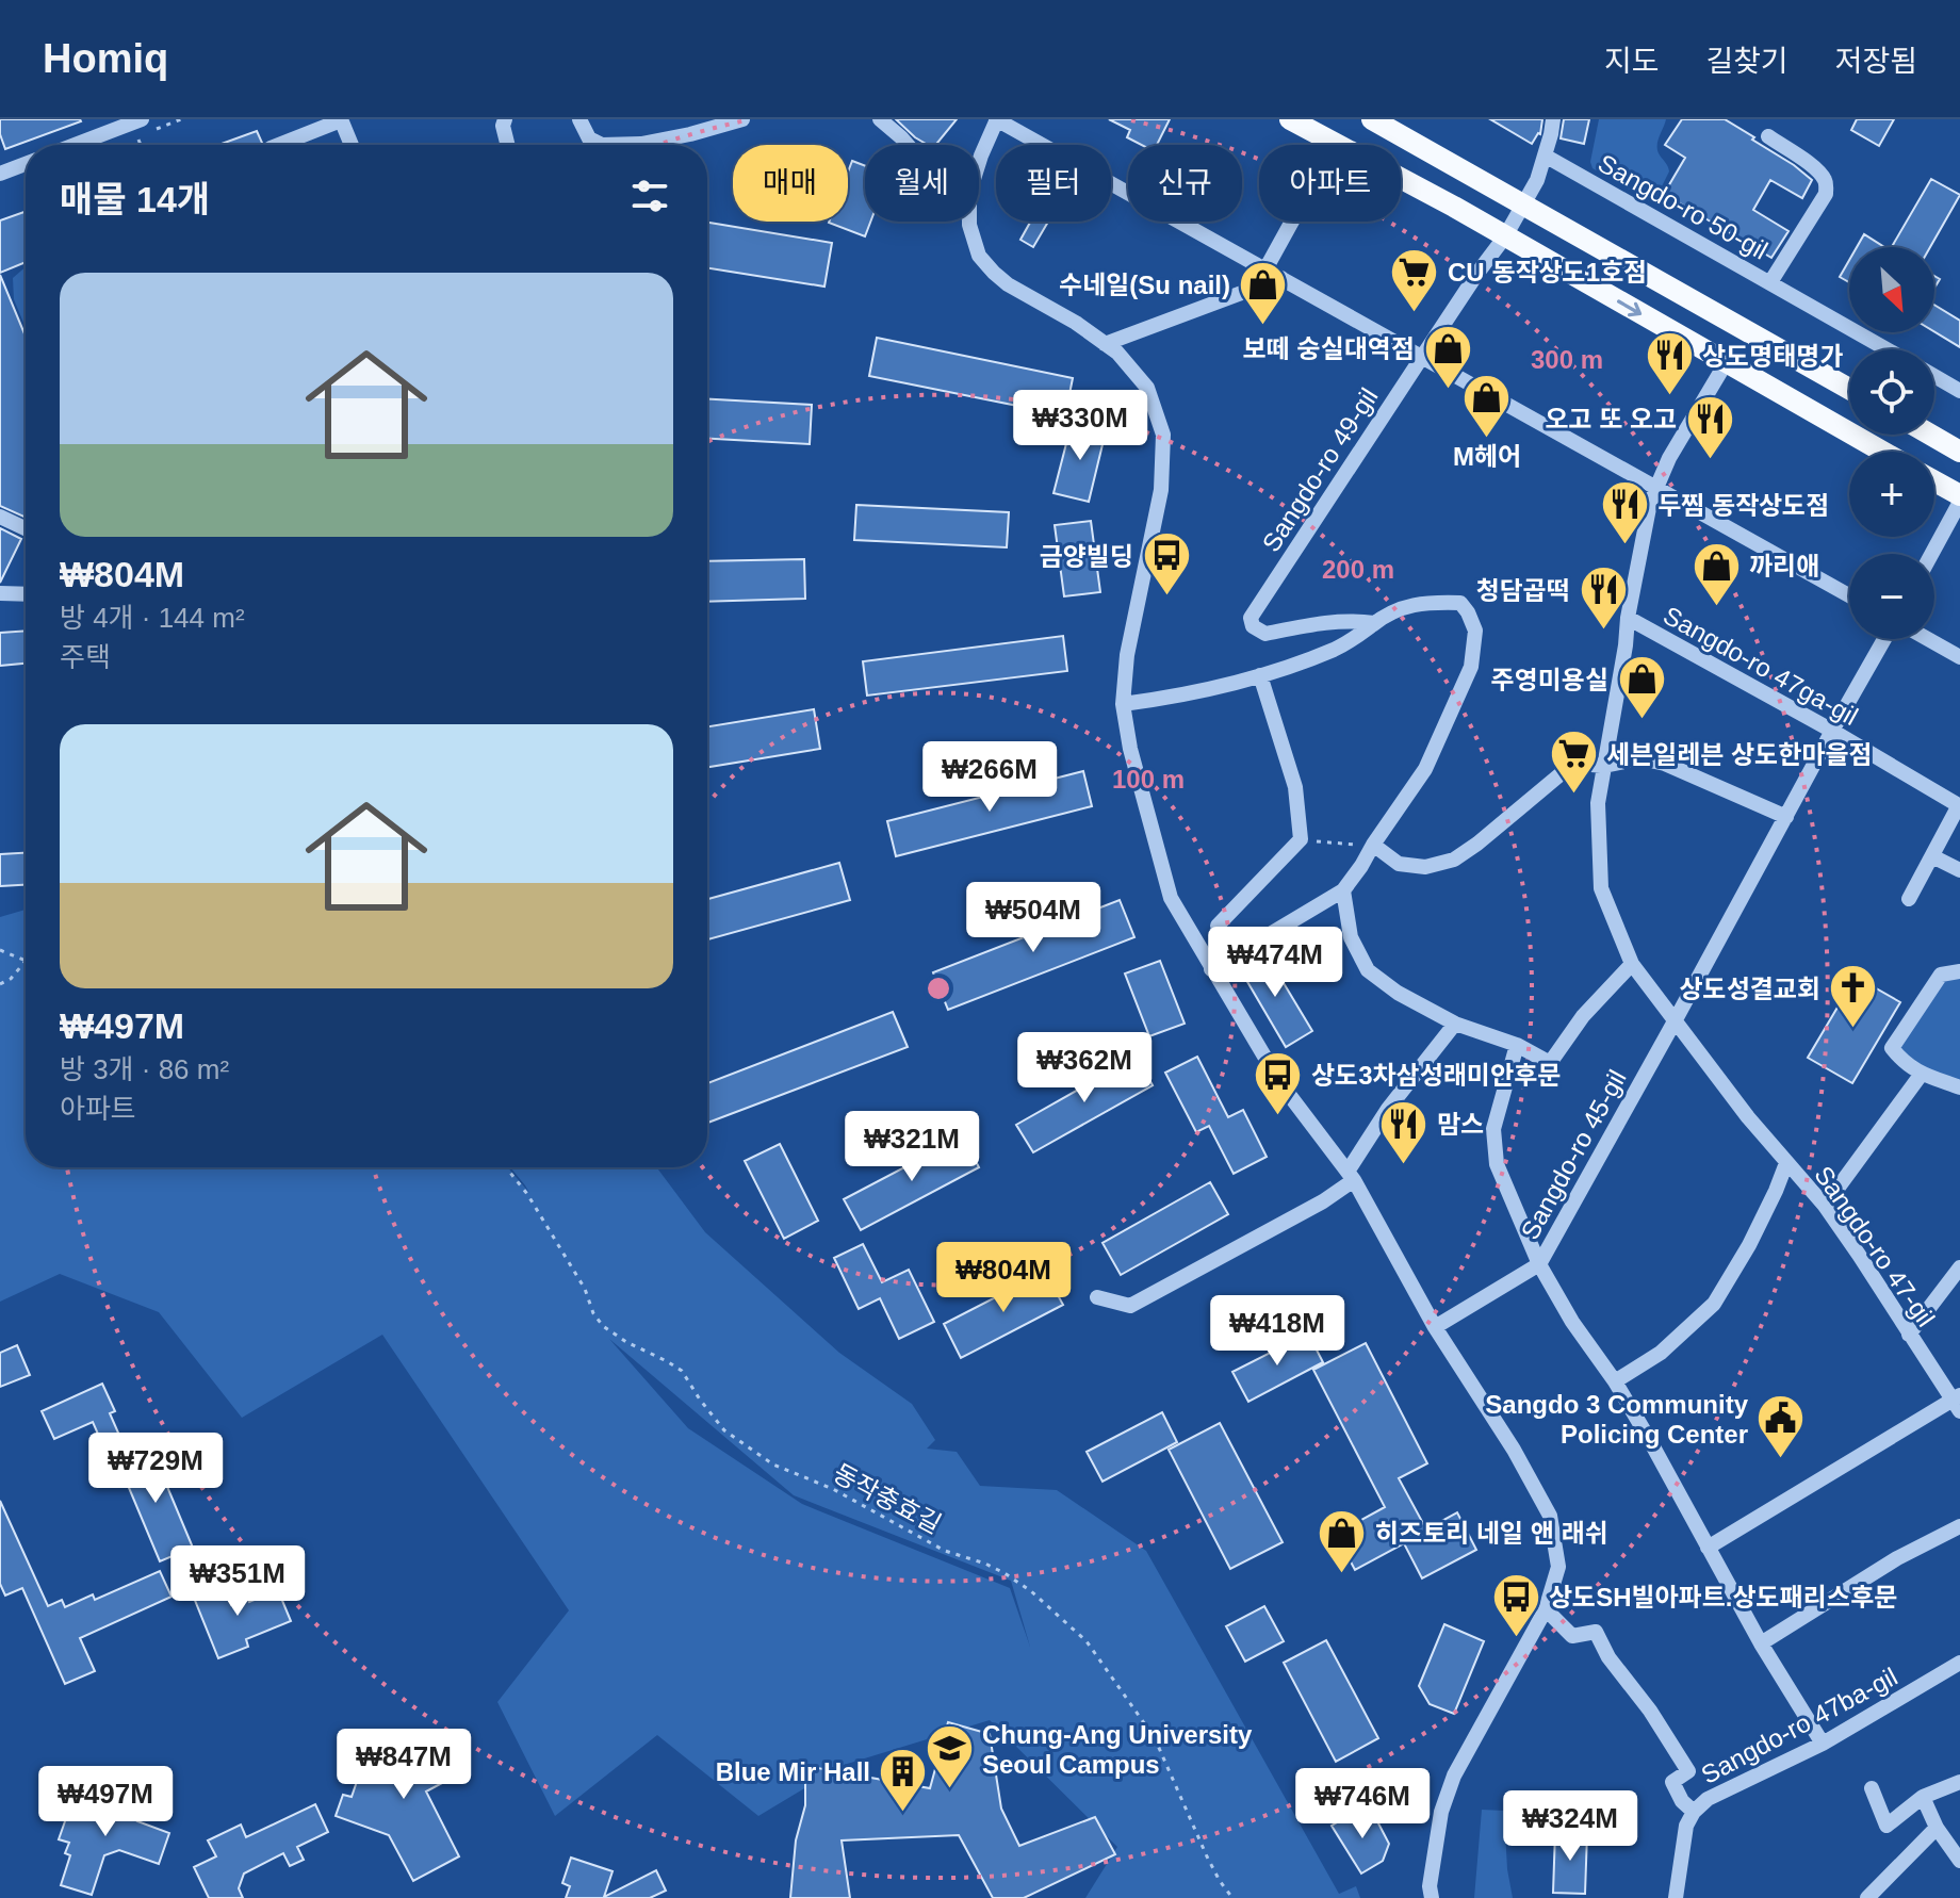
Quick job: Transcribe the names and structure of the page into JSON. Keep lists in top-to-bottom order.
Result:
{
  "streets": {
    "street": [
      "Sangdo-ro 50-gil",
      "Sangdo-ro 49-gil",
      "Sangdo-ro 47ga-gil",
      "Sangdo-ro 45-gil",
      "Sangdo-ro 47-gil",
      "Sangdo-ro 47ba-gil"
    ],
    "path": ["동작충효길"]
  },
  "crossings": [
    ["Sangdo-ro 47ga-gil", "Sangdo-ro 45-gil"],
    ["Sangdo-ro 47ga-gil", "Sangdo-ro 47-gil"],
    ["Sangdo-ro 45-gil", "Sangdo-ro 47-gil"],
    ["Sangdo-ro 45-gil", "Sangdo-ro 47ba-gil"]
  ],
  "places": {
    "supermarket": ["CU 동작상도1호점", "세븐일레븐 상도한마을점"],
    "shop": [
      "수네일(Su nail)",
      "보떼 숭실대역점",
      "M헤어",
      "까리애",
      "주영미용실",
      "히즈토리 네일 앤 래쉬"
    ],
    "restaurant": [
      "상도명태명가",
      "오고 또 오고",
      "두찜 동작상도점",
      "청담곱떡",
      "맘스"
    ],
    "bus stop": ["금양빌딩", "상도3차삼성래미안후문", "상도SH빌아파트.상도패리스후문"],
    "church": ["상도성결교회"],
    "public building": ["Sangdo 3 Community Policing Center"],
    "school or university": ["Chung-Ang University Seoul Campus"],
    "building": ["Blue Mir Hall"]
  },
  "north": "bottom right",
  "page": {
    "header": "Homiq",
    "nav": ["지도", "길찾기", "저장됨"],
    "chip": [
      "매매",
      "월세",
      "필터",
      "신규",
      "아파트"
    ],
    "heading": "매물 14개",
    "map_buttons": ["+", "−"],
    "list": [
      {
        "name": "₩804M",
        "note": "방 4개 · 144 m² · 주택"
      },
      {
        "name": "₩497M",
        "note": "방 3개 · 86 m² · 아파트"
      }
    ],
    "price": [
      "₩330M",
      "₩266M",
      "₩504M",
      "₩474M",
      "₩362M",
      "₩321M",
      "₩804M",
      "₩418M",
      "₩729M",
      "₩351M",
      "₩847M",
      "₩497M",
      "₩746M",
      "₩324M"
    ]
  },
  "rings": ["300 m", "200 m", "100 m"]
}
